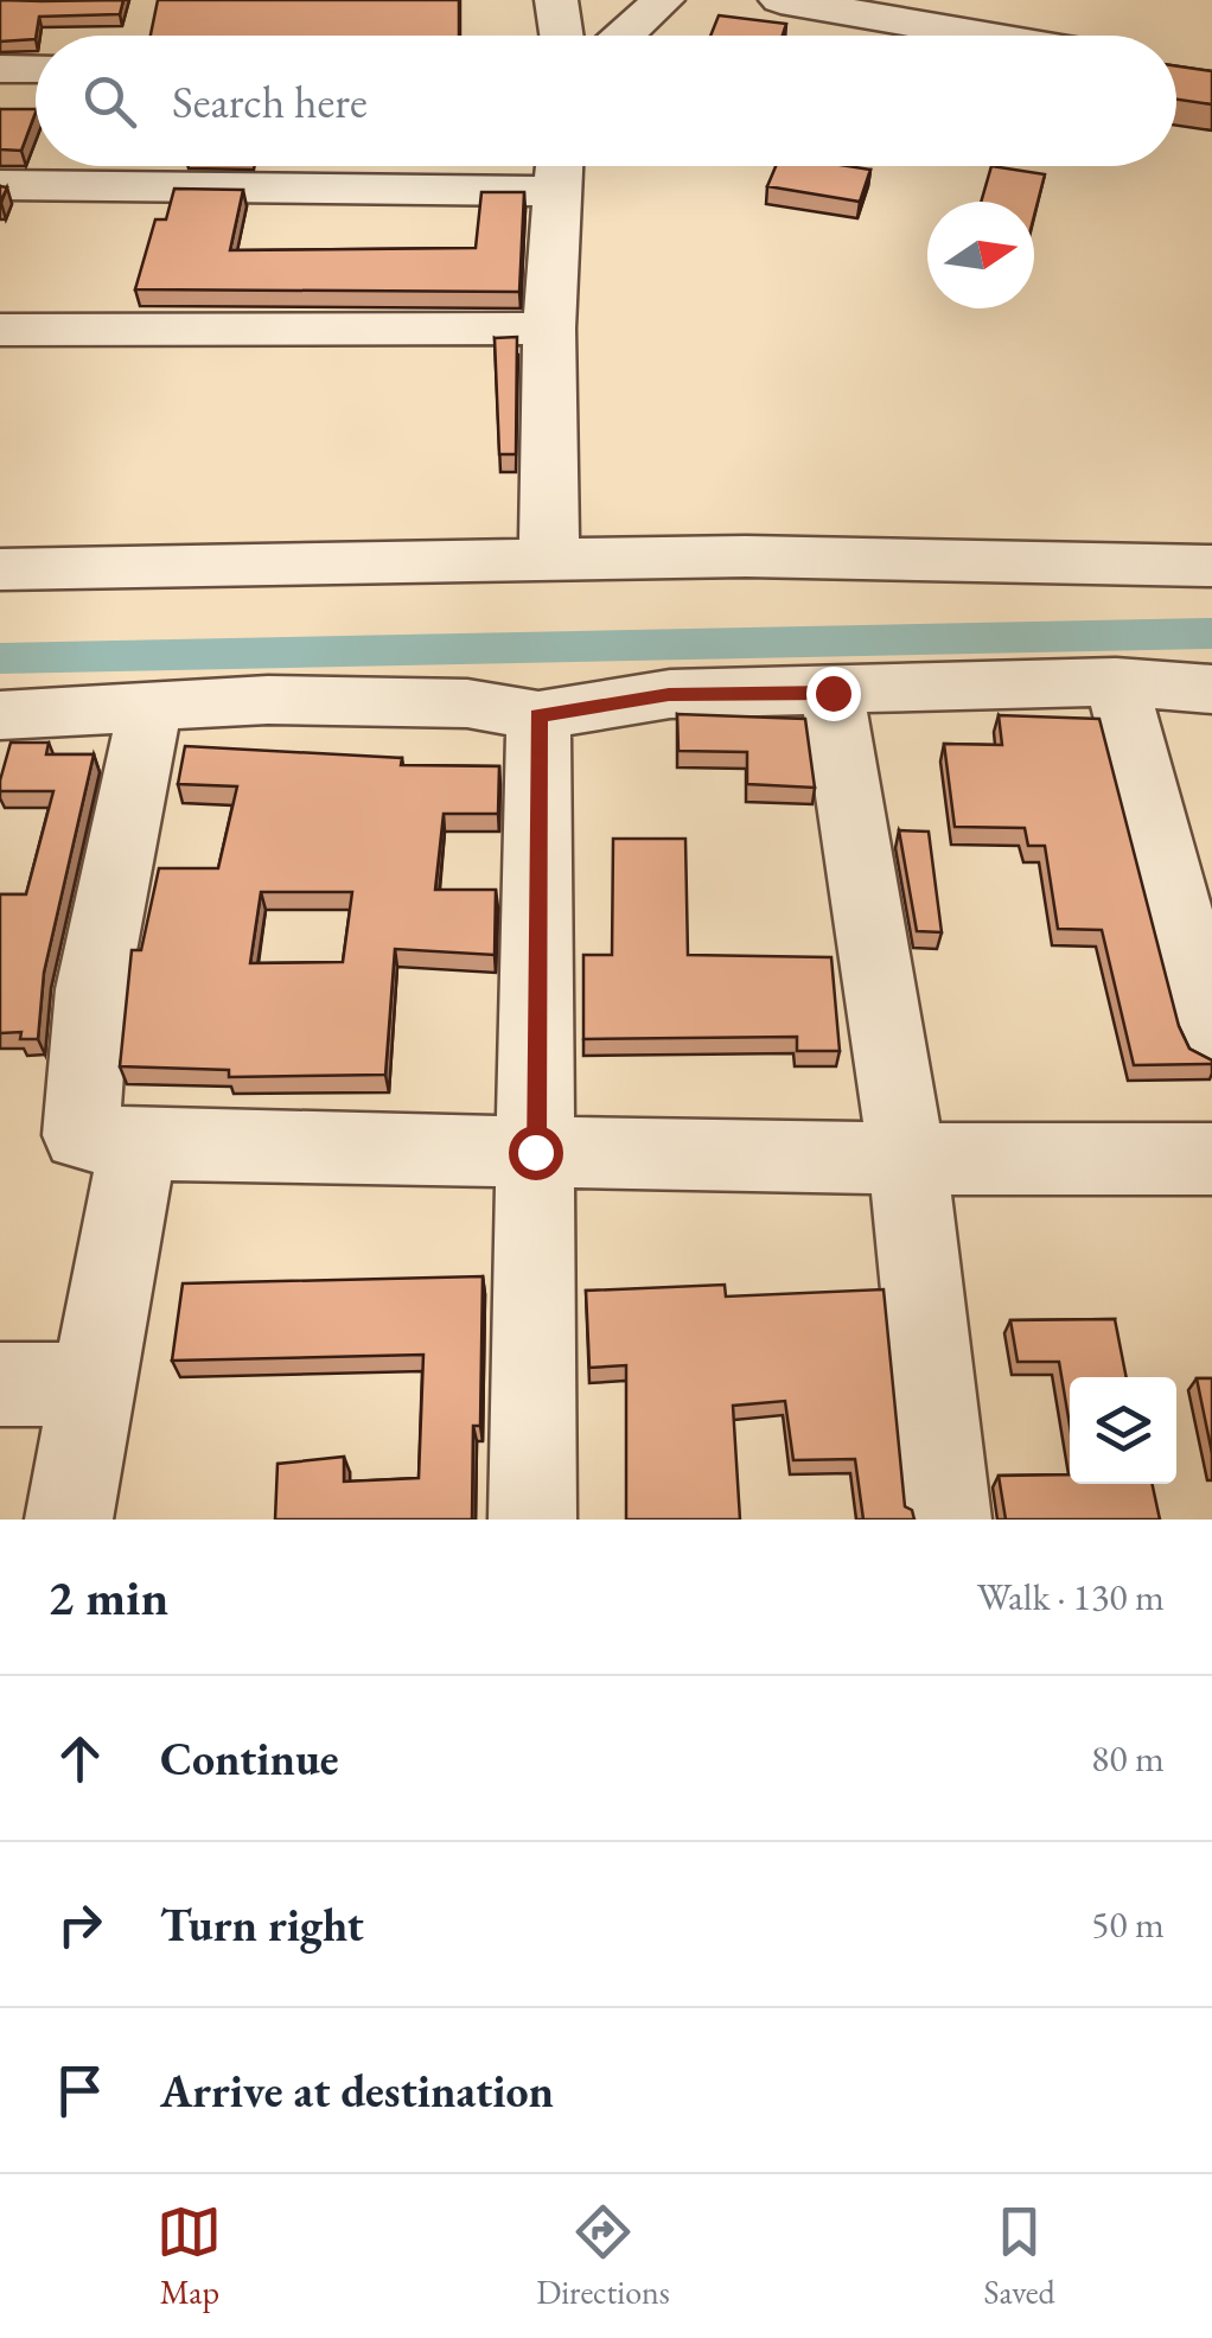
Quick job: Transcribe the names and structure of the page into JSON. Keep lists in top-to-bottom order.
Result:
{
  "north": "right",
  "page": {
    "search": "Search here",
    "heading": ["2 min", "Walk · 130 m"],
    "list": [
      ["Continue", "80 m"],
      ["Turn right", "50 m"],
      "Arrive at destination"
    ],
    "nav": ["Map", "Directions", "Saved"]
  }
}
